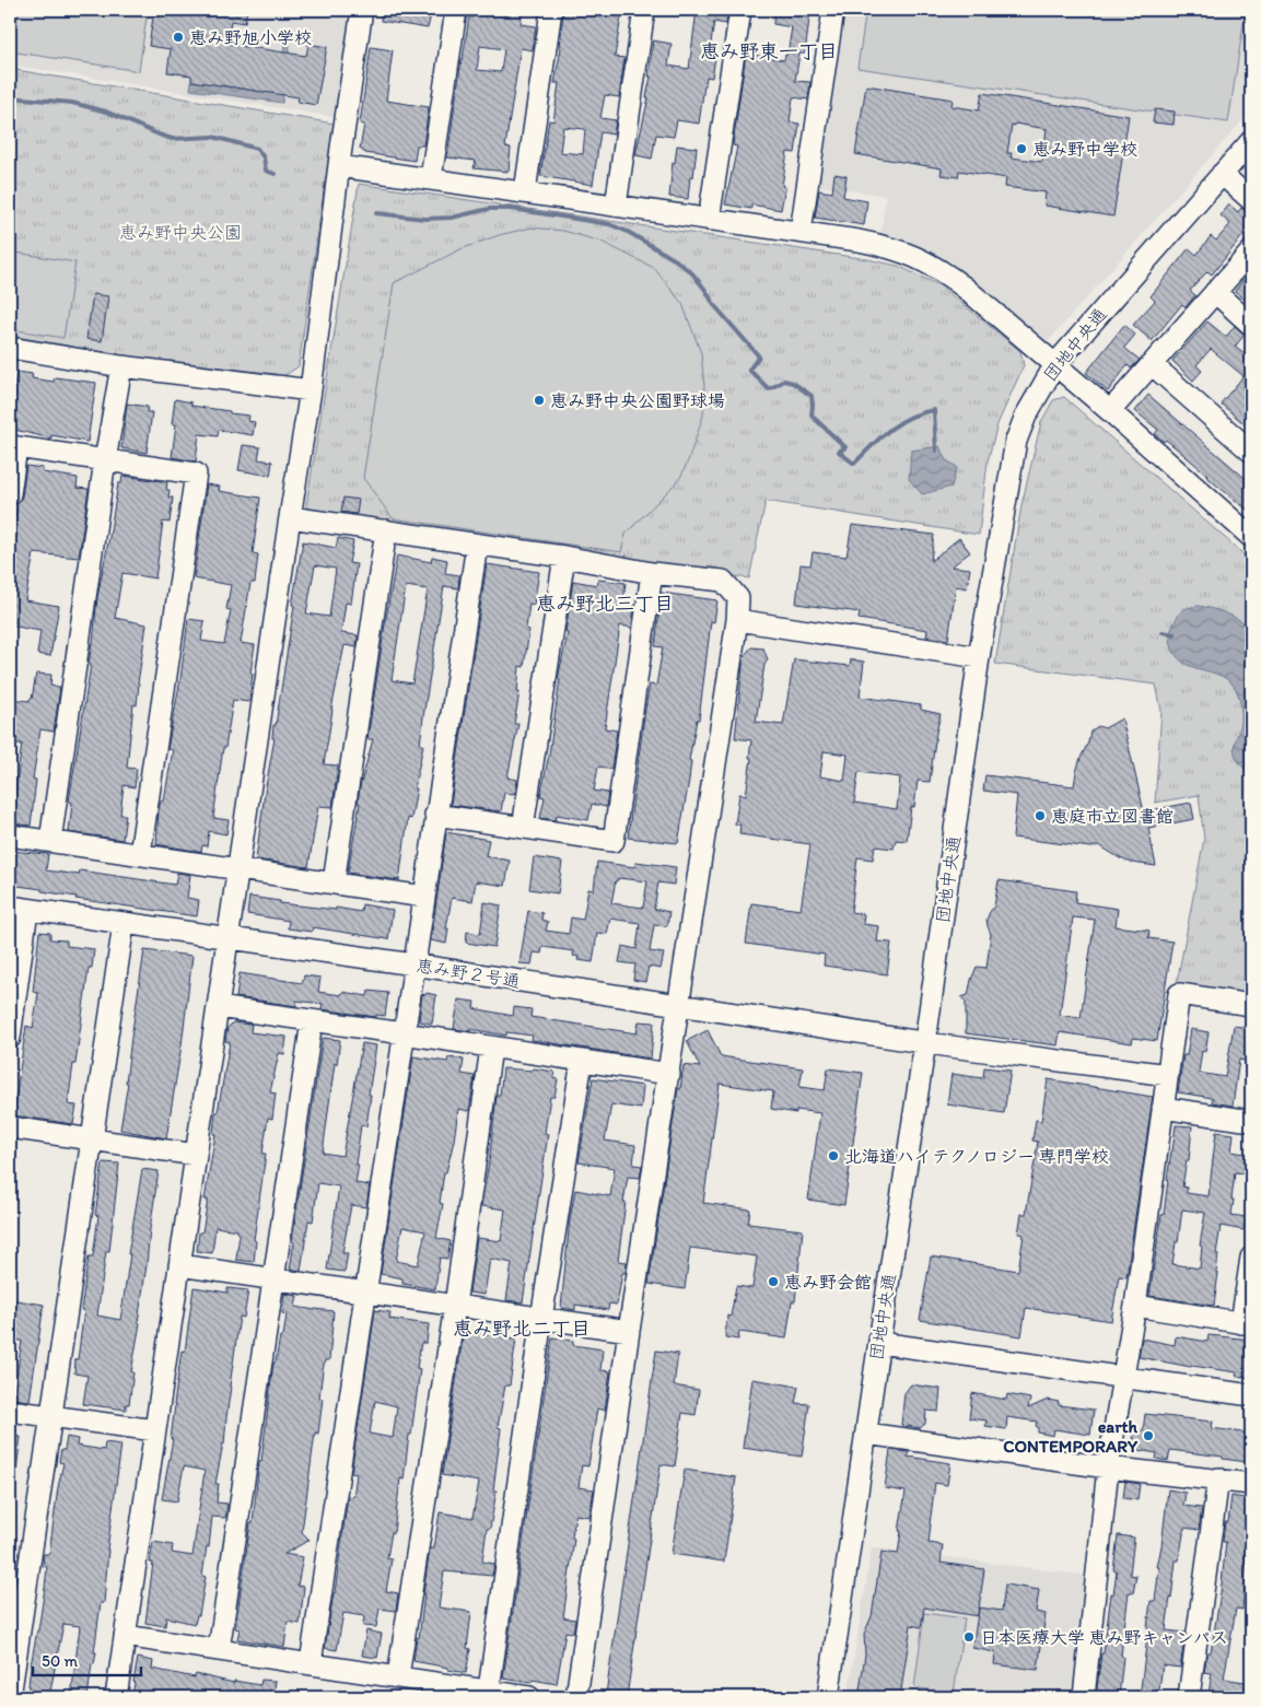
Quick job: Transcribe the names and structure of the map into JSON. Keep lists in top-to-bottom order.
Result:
{
  "streets": {
    "street": ["団地中央通", "恵み野２号通"]
  },
  "crossings": [
    ["団地中央通", "恵み野２号通"]
  ],
  "districts": ["恵み野東一丁目", "恵み野北三丁目", "恵み野北二丁目"],
  "parks": ["恵み野中央公園"],
  "places": [
    "恵み野旭小学校",
    "恵み野中学校",
    "恵み野中央公園野球場",
    "恵庭市立図書館",
    "北海道ハイテクノロジー 専門学校",
    "恵み野会館",
    "earth CONTEMPORARY",
    "日本医療大学 恵み野キャンパス"
  ],
  "scale_bar": "50 m"
}
